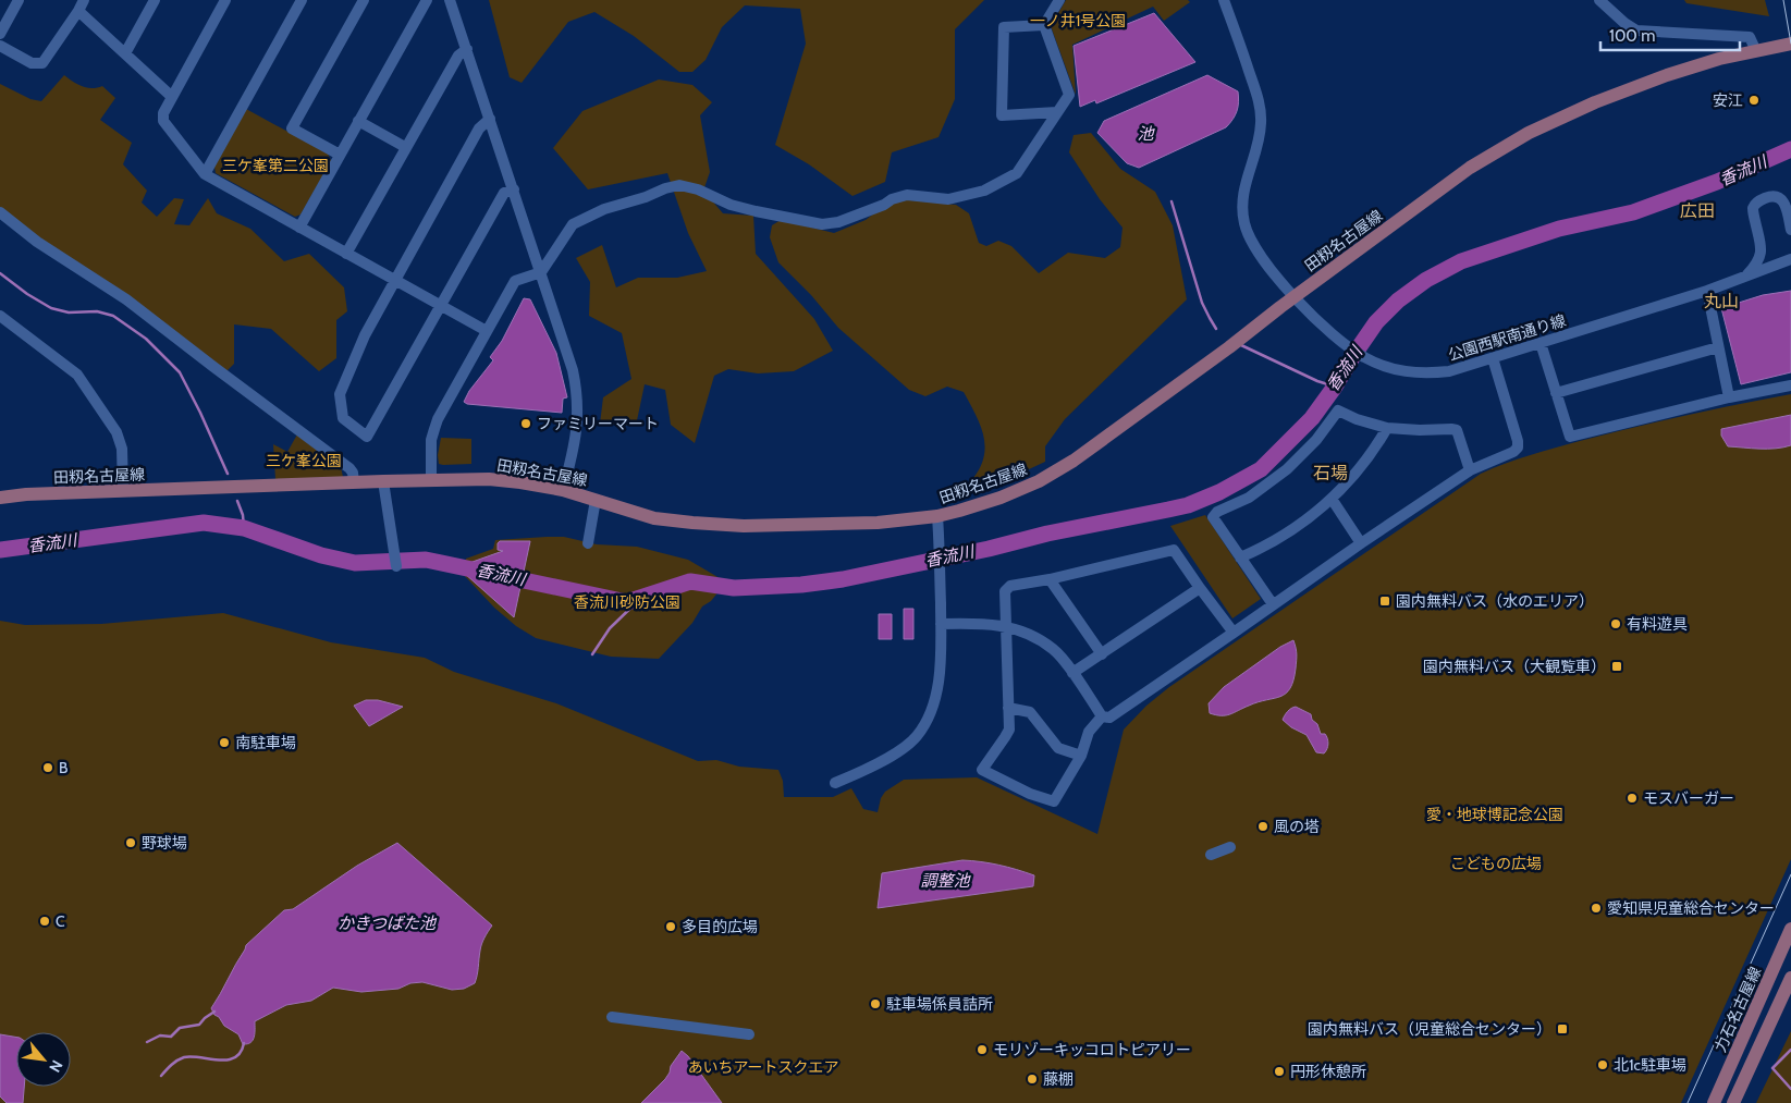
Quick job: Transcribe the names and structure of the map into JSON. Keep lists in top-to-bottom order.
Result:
{
  "streets": {
    "main road": ["田籾名古屋線", "力石名古屋線"],
    "street": ["公園西駅南通り線"]
  },
  "crossings": [
    ["田籾名古屋線", "公園西駅南通り線"]
  ],
  "districts": ["広田", "丸山", "石場"],
  "water": [
    "池",
    "香流川",
    "調整池",
    "かきつばた池"
  ],
  "parks": [
    "一ノ井1号公園",
    "三ケ峯第二公園",
    "三ケ峯公園",
    "香流川砂防公園",
    "愛・地球博記念公園",
    "こどもの広場",
    "あいちアートスクエア"
  ],
  "places": {
    "other": [
      "安江",
      "ファミリーマート",
      "有料遊具",
      "南駐車場",
      "B",
      "モスバーガー",
      "風の塔",
      "野球場",
      "愛知県児童総合センター",
      "C",
      "多目的広場",
      "駐車場係員詰所",
      "モリゾーキッコロトピアリー",
      "北1c駐車場",
      "円形休憩所",
      "藤棚"
    ],
    "transit": ["園内無料バス（水のエリア）", "園内無料バス（大観覧車）", "園内無料バス（児童総合センター）"]
  },
  "scale_bar": "100 m",
  "north": "bottom right"
}
